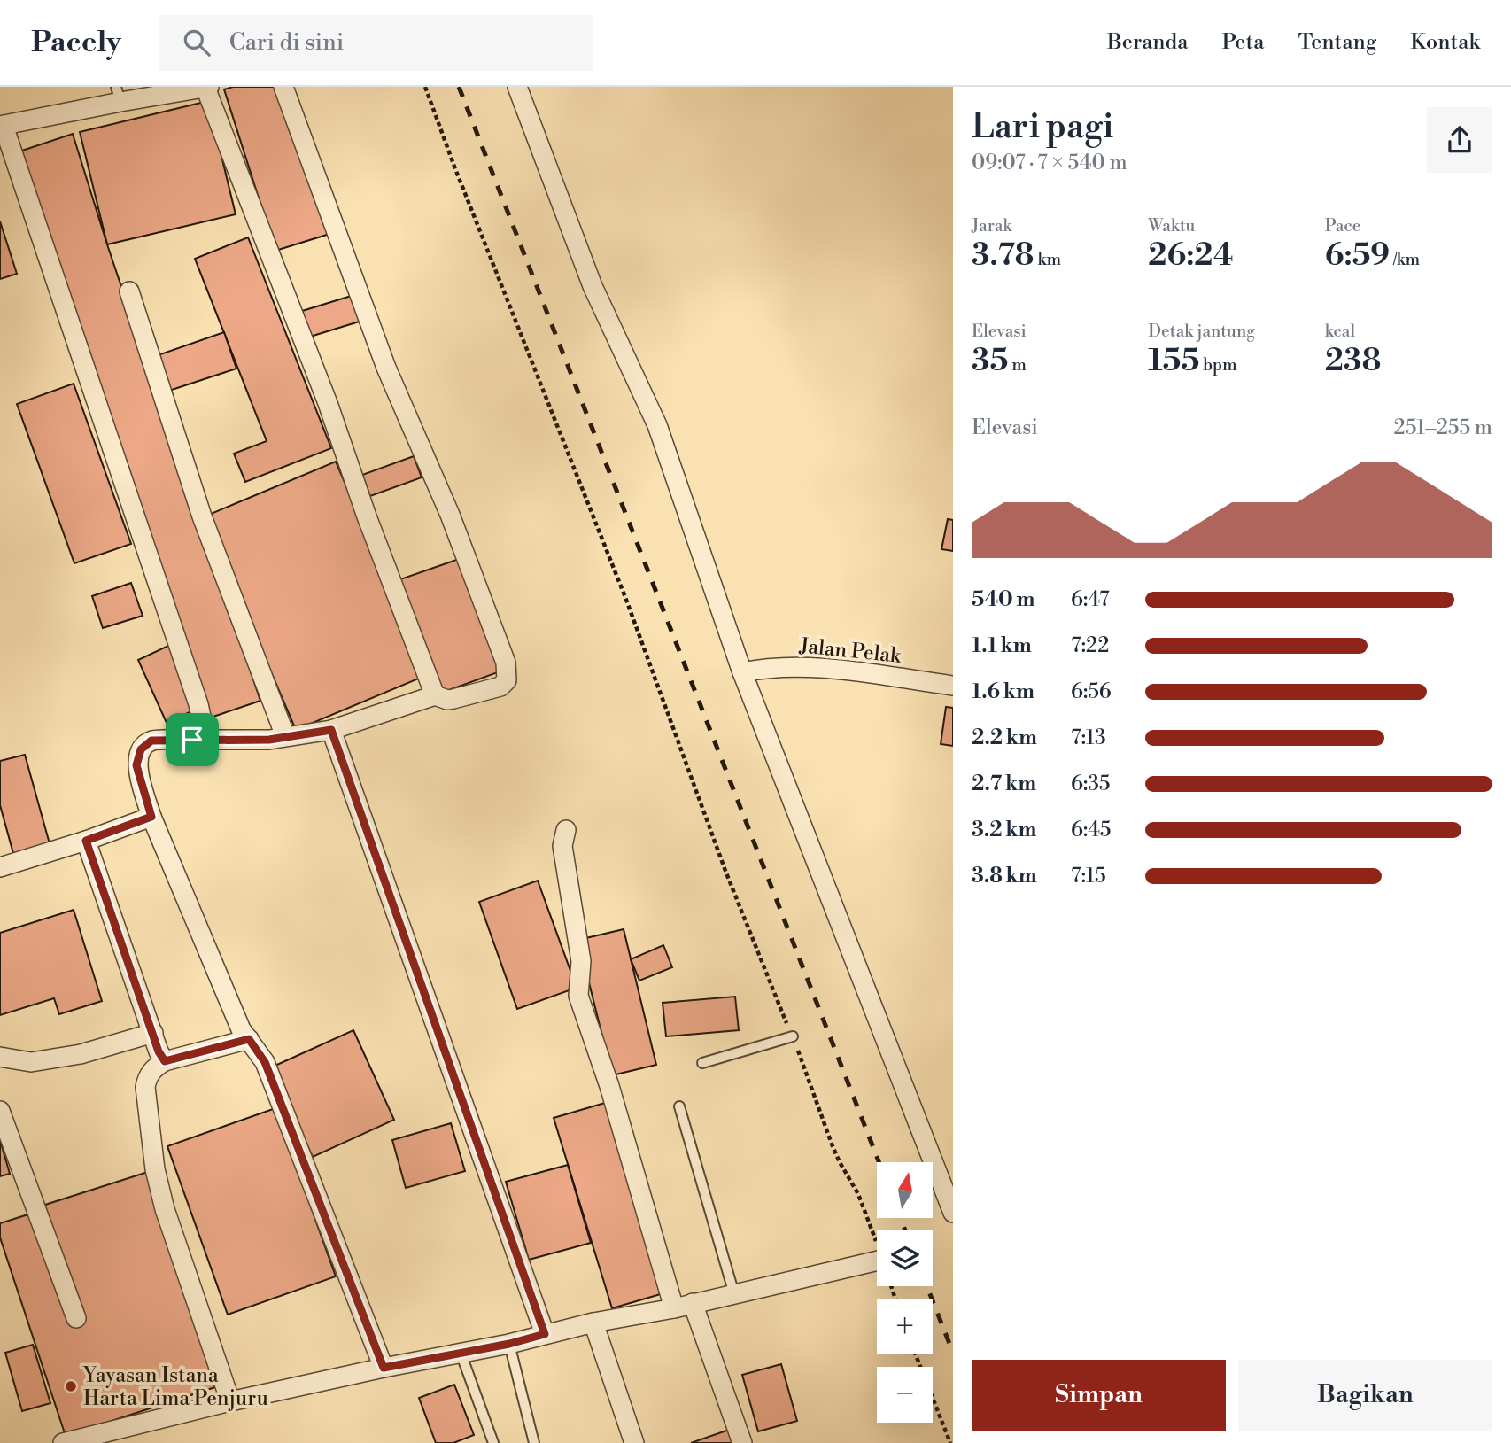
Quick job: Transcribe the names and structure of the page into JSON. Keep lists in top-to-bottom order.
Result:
{
  "streets": {
    "street": ["Jalan Pelak"]
  },
  "places": ["Yayasan Istana Harta Lima Penjuru"],
  "north": "top",
  "page": {
    "header": "Pacely",
    "search": "Cari di sini",
    "nav": [
      "Beranda",
      "Peta",
      "Tentang",
      "Kontak"
    ],
    "heading": ["Lari pagi", "09:07 · 7 × 540 m"],
    "stats": [
      ["Jarak", "3.78 km"],
      ["Waktu", "26:24"],
      ["Pace", "6:59 /km"],
      ["Elevasi", "35 m"],
      ["Detak jantung", "155 bpm"],
      ["kcal", "238"]
    ],
    "chart": ["Elevasi", "251–255 m"],
    "list": [
      {
        "name": "540 m",
        "note": "6:47"
      },
      {
        "name": "1.1 km",
        "note": "7:22"
      },
      {
        "name": "1.6 km",
        "note": "6:56"
      },
      {
        "name": "2.2 km",
        "note": "7:13"
      },
      {
        "name": "2.7 km",
        "note": "6:35"
      },
      {
        "name": "3.2 km",
        "note": "6:45"
      },
      {
        "name": "3.8 km",
        "note": "7:15"
      }
    ],
    "map_buttons": ["+", "−"],
    "buttons": ["Simpan", "Bagikan"]
  }
}
